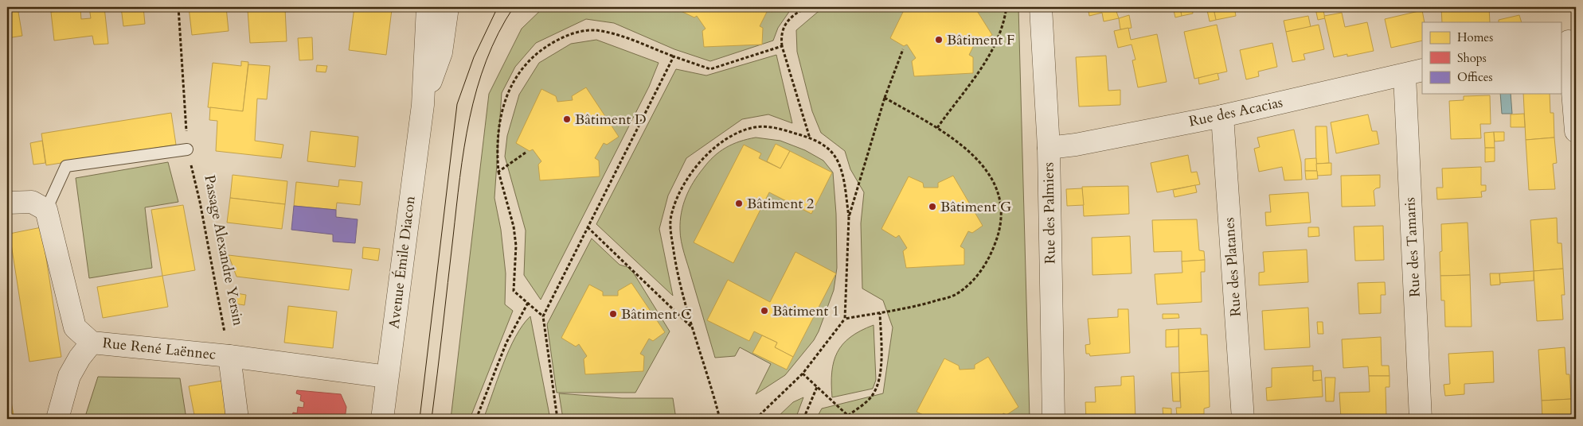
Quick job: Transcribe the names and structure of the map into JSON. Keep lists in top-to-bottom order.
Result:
{
  "streets": {
    "street": [
      "Rue des Acacias",
      "Rue des Palmiers",
      "Rue des Tamaris",
      "Avenue Émile Diacon",
      "Rue des Platanes",
      "Rue René Laënnec"
    ],
    "path": ["Passage Alexandre Yersin"]
  },
  "crossings": [
    ["Rue des Acacias", "Rue des Palmiers"],
    ["Rue des Acacias", "Rue des Tamaris"],
    ["Rue des Acacias", "Rue des Platanes"],
    ["Passage Alexandre Yersin", "Rue René Laënnec"],
    ["Avenue Émile Diacon", "Rue René Laënnec"]
  ],
  "places": [
    "Bâtiment F",
    "Bâtiment D",
    "Bâtiment 2",
    "Bâtiment G",
    "Bâtiment 1",
    "Bâtiment C"
  ],
  "legend": ["Homes", "Shops", "Offices"]
}
